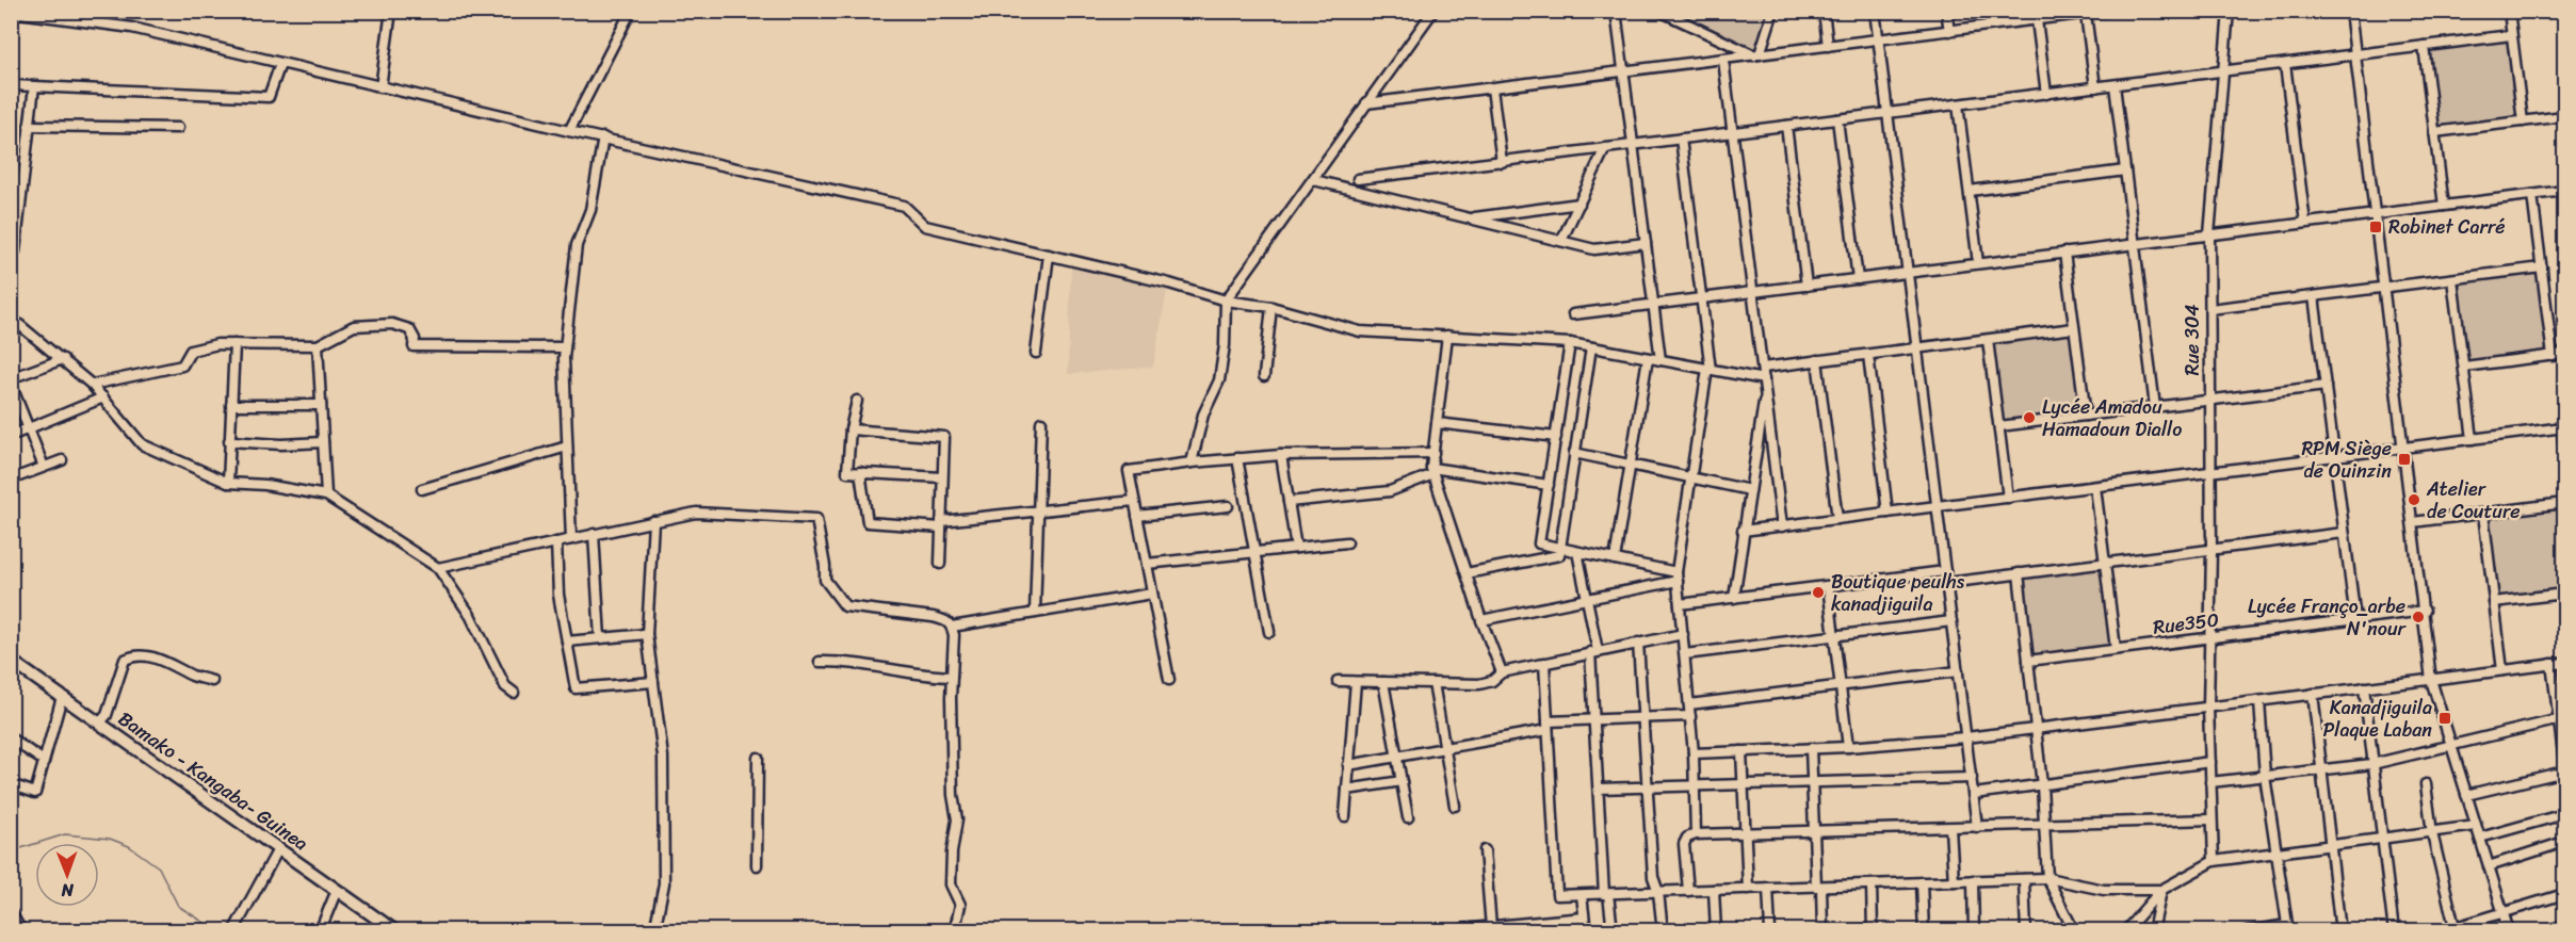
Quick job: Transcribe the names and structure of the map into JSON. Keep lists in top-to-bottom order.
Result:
{
  "streets": {
    "main road": ["Bamako - Kangaba- Guinea"],
    "street": ["Rue 304", "Rue350"]
  },
  "crossings": [
    ["Rue 304", "Rue350"]
  ],
  "places": {
    "transit": ["Robinet Carré", "RPM Siège de Ouinzin", "Kanadjiguila Plaque Laban"],
    "other": [
      "Lycée Amadou Hamadoun Diallo",
      "Atelier de Couture",
      "Boutique peulhs kanadjiguila",
      "Lycée Franço_arbe N'nour"
    ]
  },
  "north": "bottom"
}
